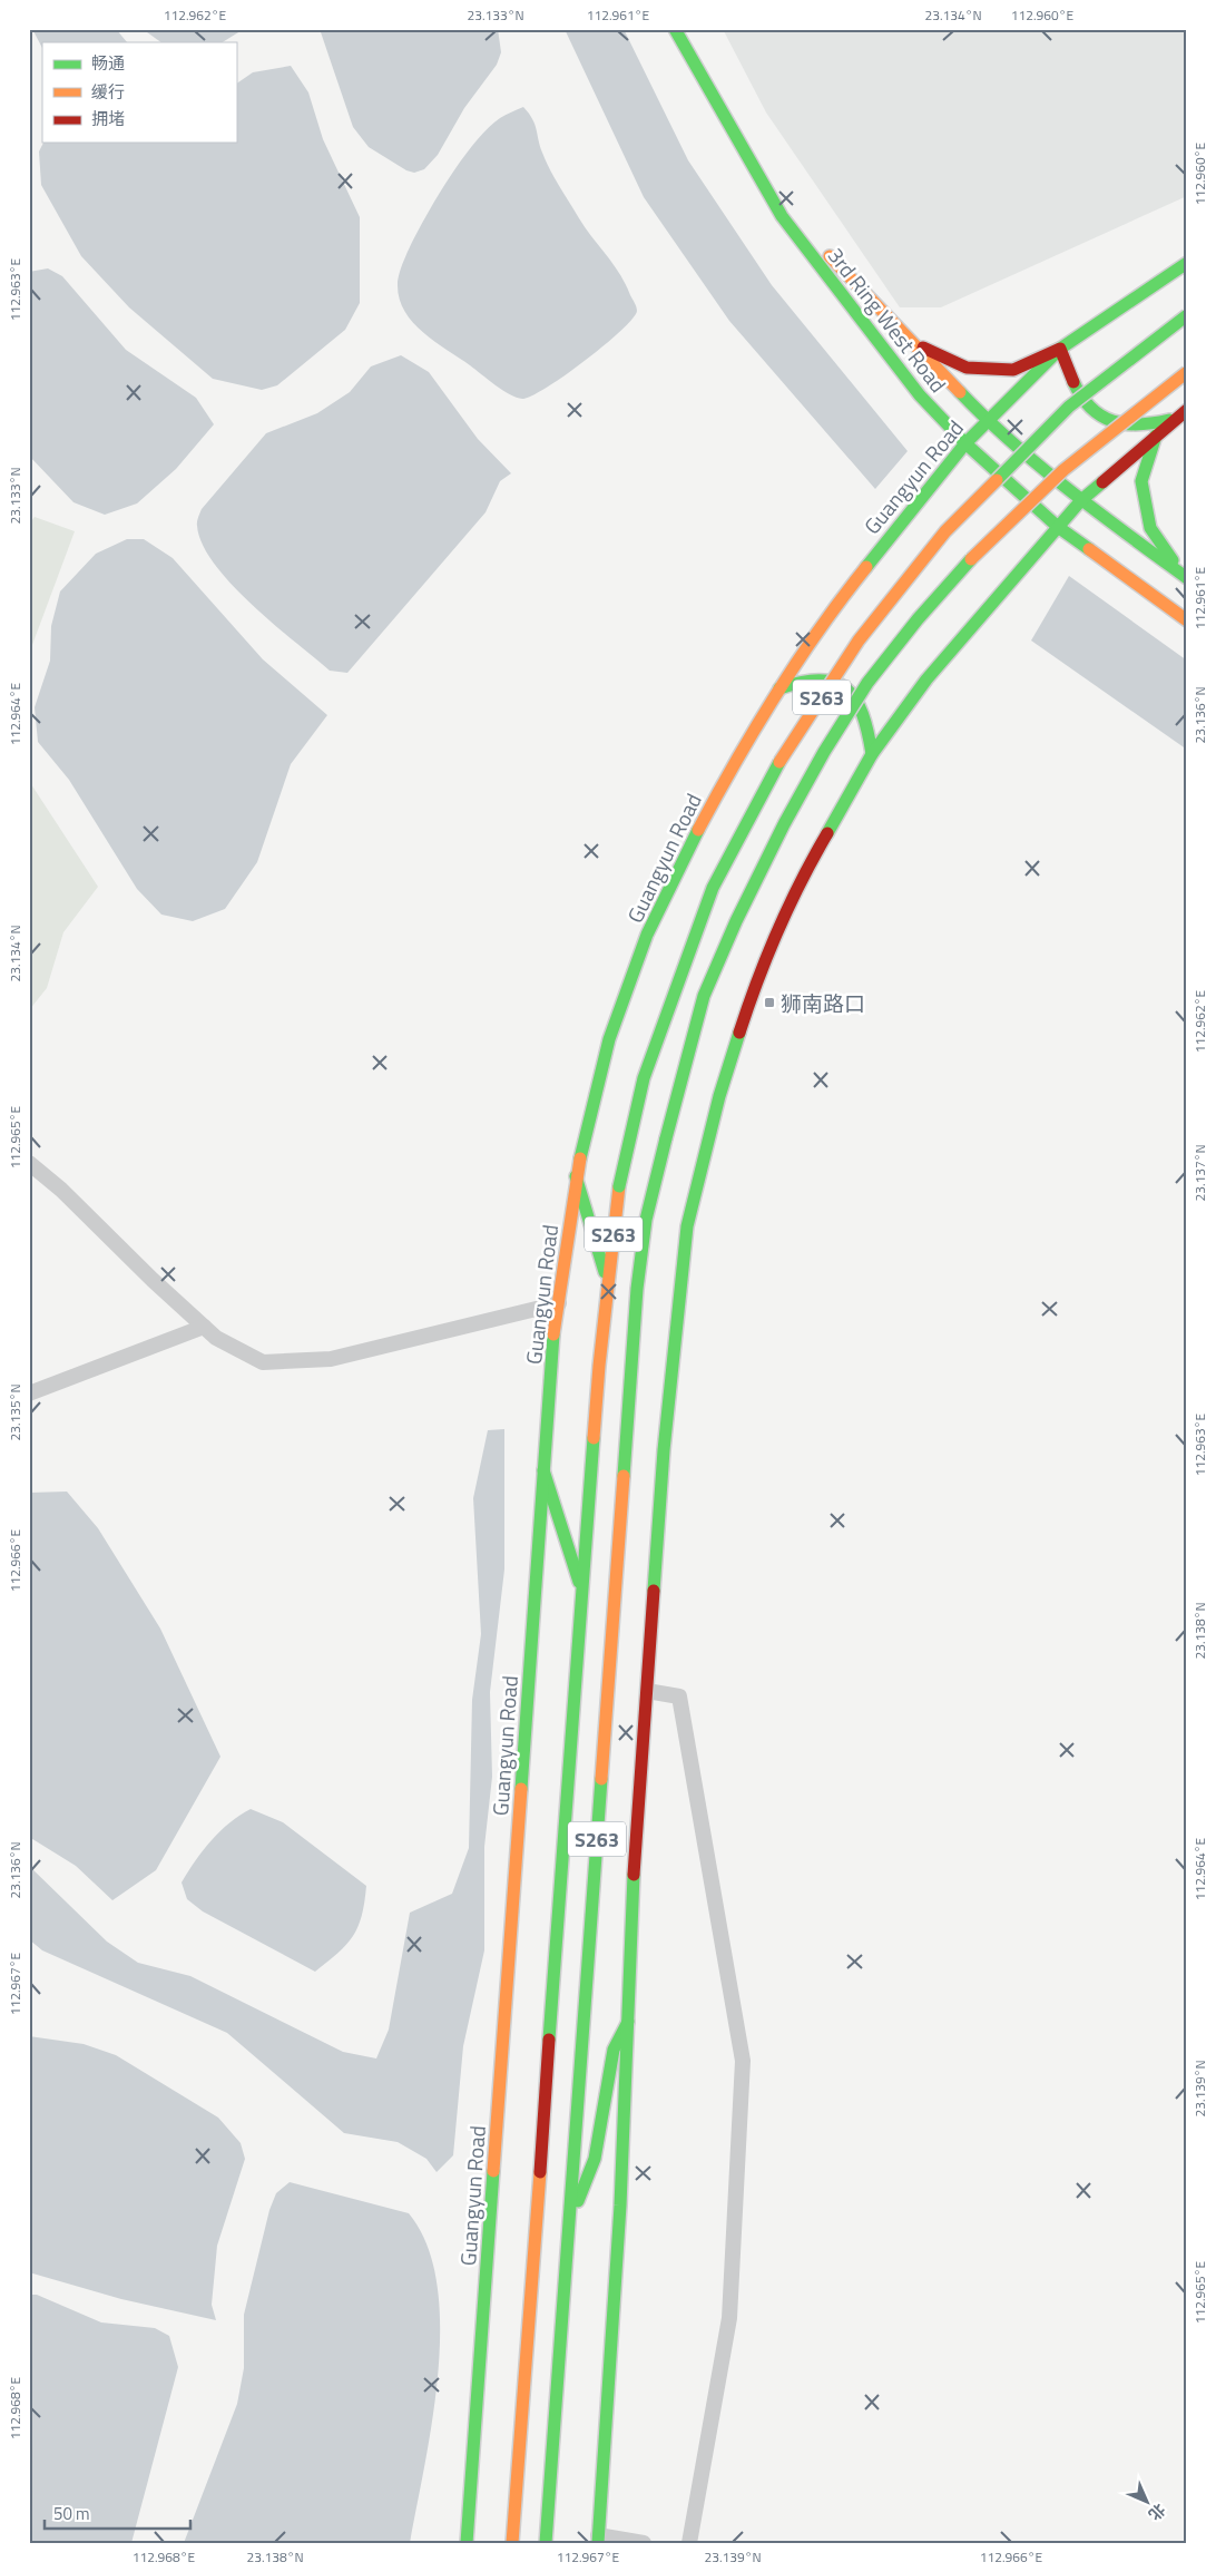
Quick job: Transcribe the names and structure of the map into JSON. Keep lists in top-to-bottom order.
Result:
{
  "streets": {
    "main road": ["3rd Ring West Road", "Guangyun Road", "S263"]
  },
  "crossings": [
    ["3rd Ring West Road", "Guangyun Road"],
    ["3rd Ring West Road", "S263"]
  ],
  "places": {
    "transit": ["狮南路口"]
  },
  "legend": ["畅通", "缓行", "拥堵"],
  "scale_bar": "50 m",
  "north": "bottom right",
  "coordinates": [
    "112.962°E",
    "23.133°N",
    "112.961°E",
    "23.134°N",
    "112.960°E",
    "112.963°E",
    "112.964°E",
    "23.136°N",
    "112.965°E",
    "23.137°N",
    "23.135°N",
    "112.966°E",
    "23.138°N",
    "112.967°E",
    "23.139°N",
    "112.968°E"
  ]
}
